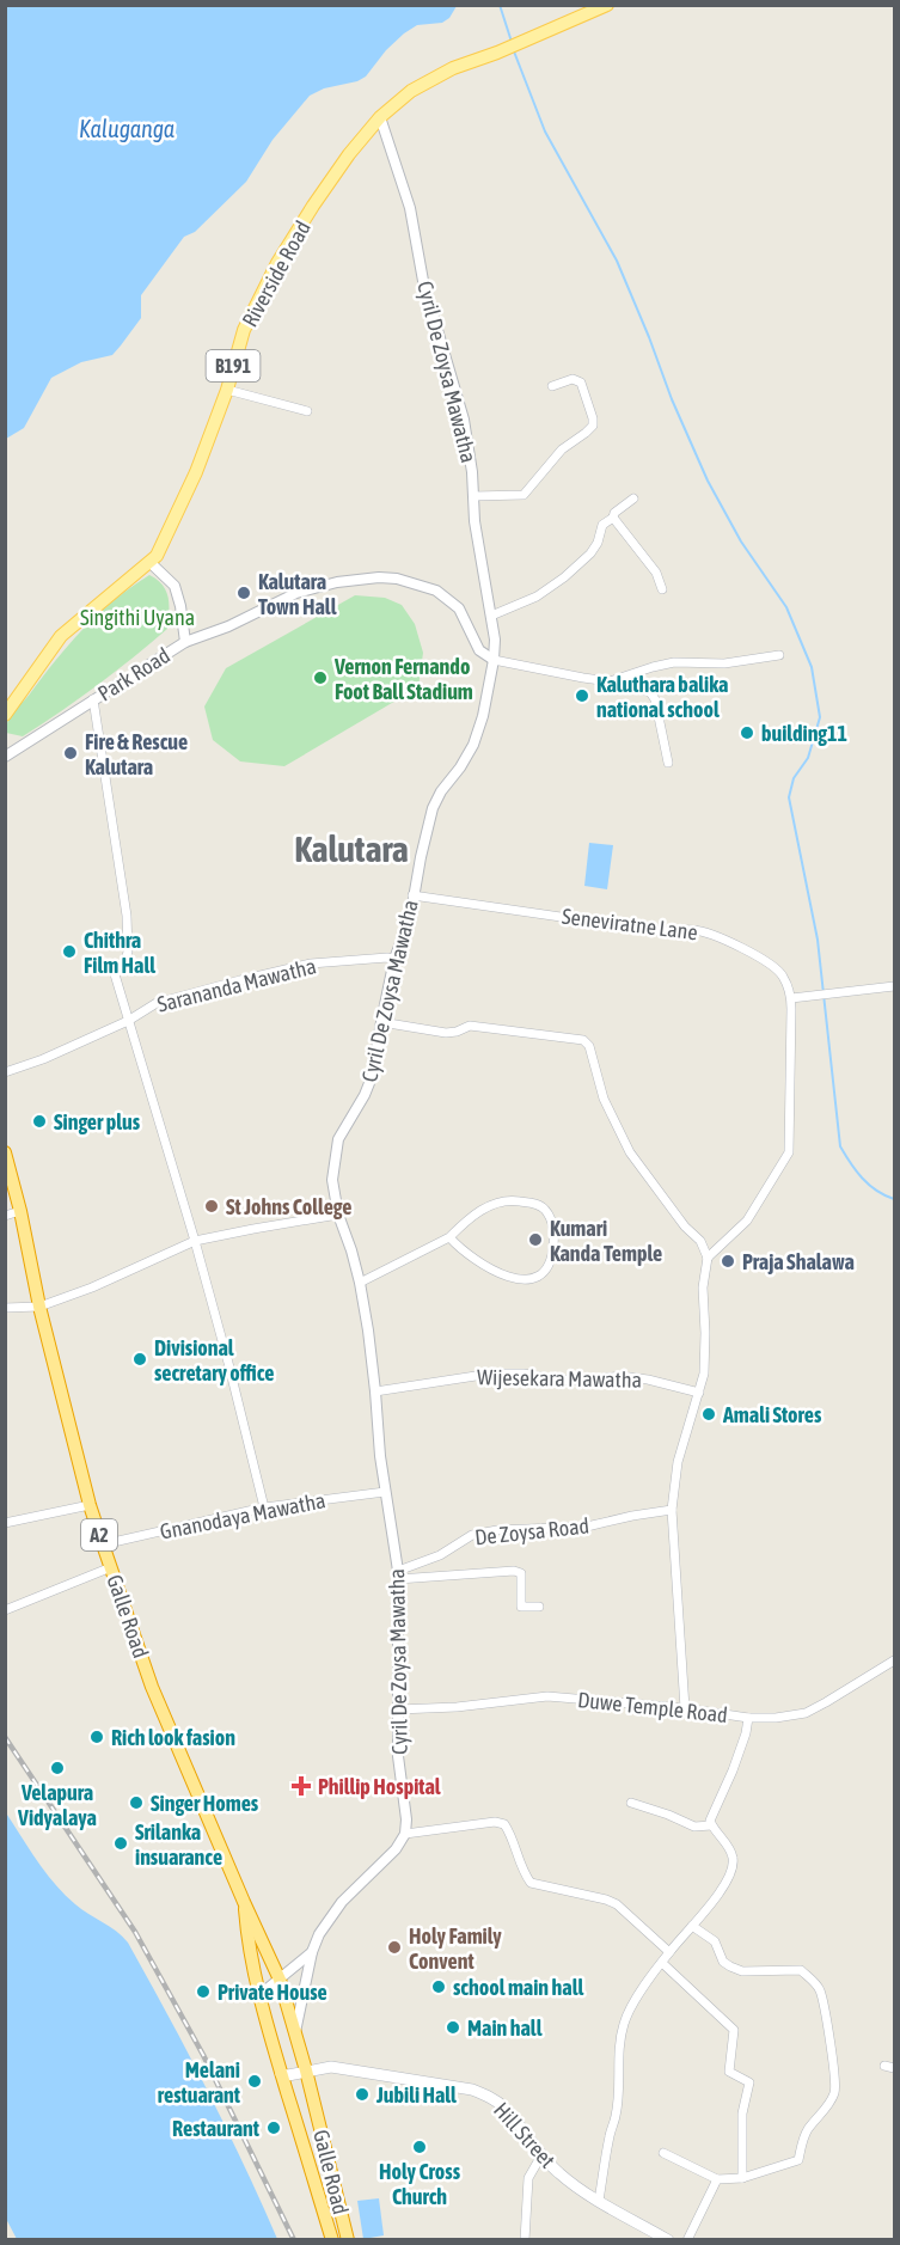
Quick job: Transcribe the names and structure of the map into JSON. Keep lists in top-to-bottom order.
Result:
{
  "streets": {
    "highway": ["A2", "Galle Road"],
    "main road": ["Riverside Road", "B191", "Hill Street"],
    "street": [
      "Cyril De Zoysa Mawatha",
      "Park Road",
      "Seneviratne Lane",
      "Sarananda Mawatha",
      "Wijesekara Mawatha",
      "Gnanodaya Mawatha",
      "De Zoysa Road",
      "Duwe Temple Road"
    ]
  },
  "crossings": [
    ["Riverside Road", "Cyril De Zoysa Mawatha"],
    ["Riverside Road", "Park Road"],
    ["Cyril De Zoysa Mawatha", "Seneviratne Lane"],
    ["Cyril De Zoysa Mawatha", "Sarananda Mawatha"],
    ["Cyril De Zoysa Mawatha", "Wijesekara Mawatha"],
    ["Cyril De Zoysa Mawatha", "Gnanodaya Mawatha"],
    ["Cyril De Zoysa Mawatha", "De Zoysa Road"],
    ["Cyril De Zoysa Mawatha", "Duwe Temple Road"],
    ["Gnanodaya Mawatha", "Galle Road"],
    ["Galle Road", "Hill Street"]
  ],
  "districts": ["Kalutara"],
  "water": ["Kaluganga"],
  "parks": ["Singithi Uyana"],
  "places": {
    "other": [
      "Kalutara Town Hall",
      "Vernon Fernando Foot Ball Stadium",
      "Kaluthara balika national school",
      "building11",
      "Fire & Rescue Kalutara",
      "Chithra Film Hall",
      "Singer plus",
      "St Johns College",
      "Kumari Kanda Temple",
      "Praja Shalawa",
      "Divisional secretary office",
      "Amali Stores",
      "Rich look fasion",
      "Velapura Vidyalaya",
      "Singer Homes",
      "Srilanka insuarance",
      "Holy Family Convent",
      "school main hall",
      "Private House",
      "Main hall",
      "Melani restuarant",
      "Jubili Hall",
      "Restaurant",
      "Holy Cross Church"
    ],
    "health": ["Phillip Hospital"]
  }
}
